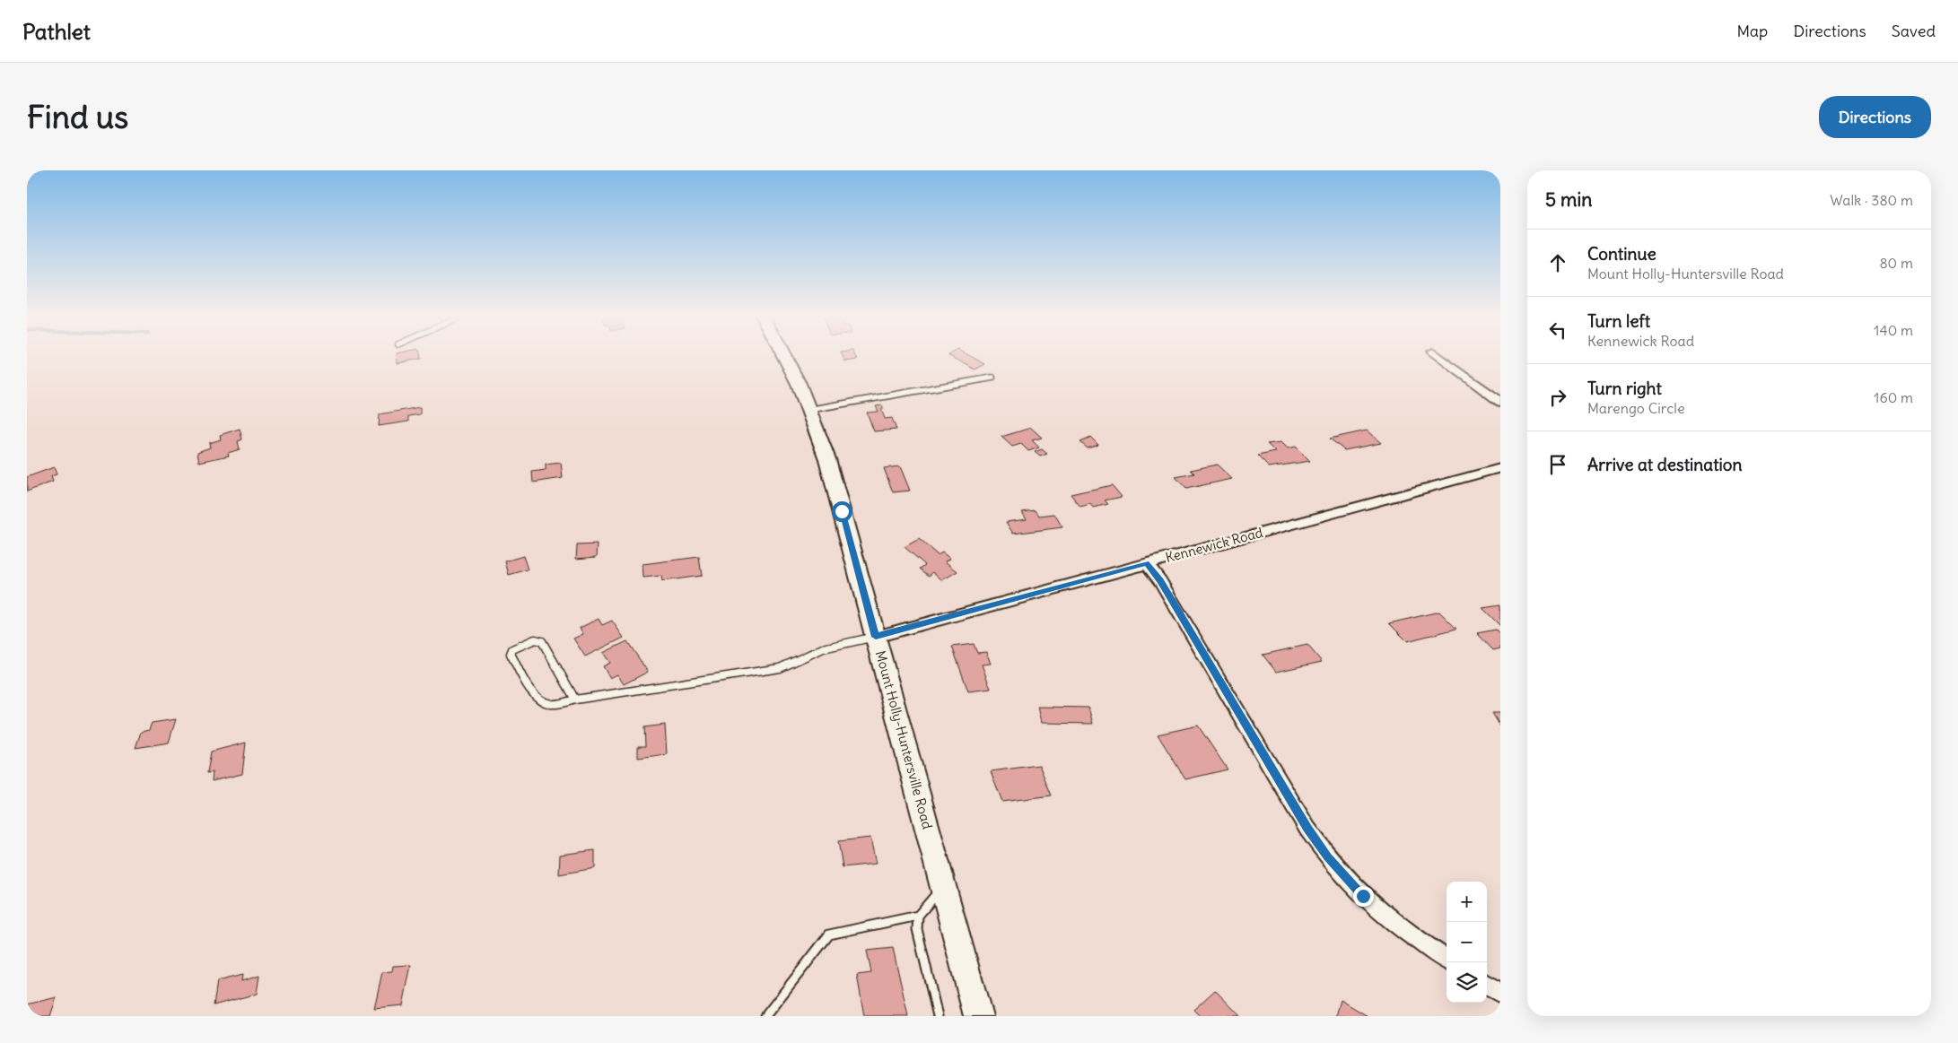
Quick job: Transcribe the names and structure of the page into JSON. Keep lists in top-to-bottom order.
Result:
{
  "streets": {
    "main road": ["Mount Holly-Huntersville Road"],
    "street": ["Kennewick Road"]
  },
  "crossings": [
    ["Kennewick Road", "Mount Holly-Huntersville Road"]
  ],
  "page": {
    "header": "Pathlet",
    "nav": ["Map", "Directions", "Saved"],
    "buttons": "Directions",
    "title": "Find us",
    "heading": ["5 min", "Walk · 380 m"],
    "list": [
      ["Continue", "Mount Holly-Huntersville Road", "80 m"],
      ["Turn left", "Kennewick Road", "140 m"],
      ["Turn right", "Marengo Circle", "160 m"],
      "Arrive at destination"
    ],
    "map_buttons": ["+", "−"]
  }
}
